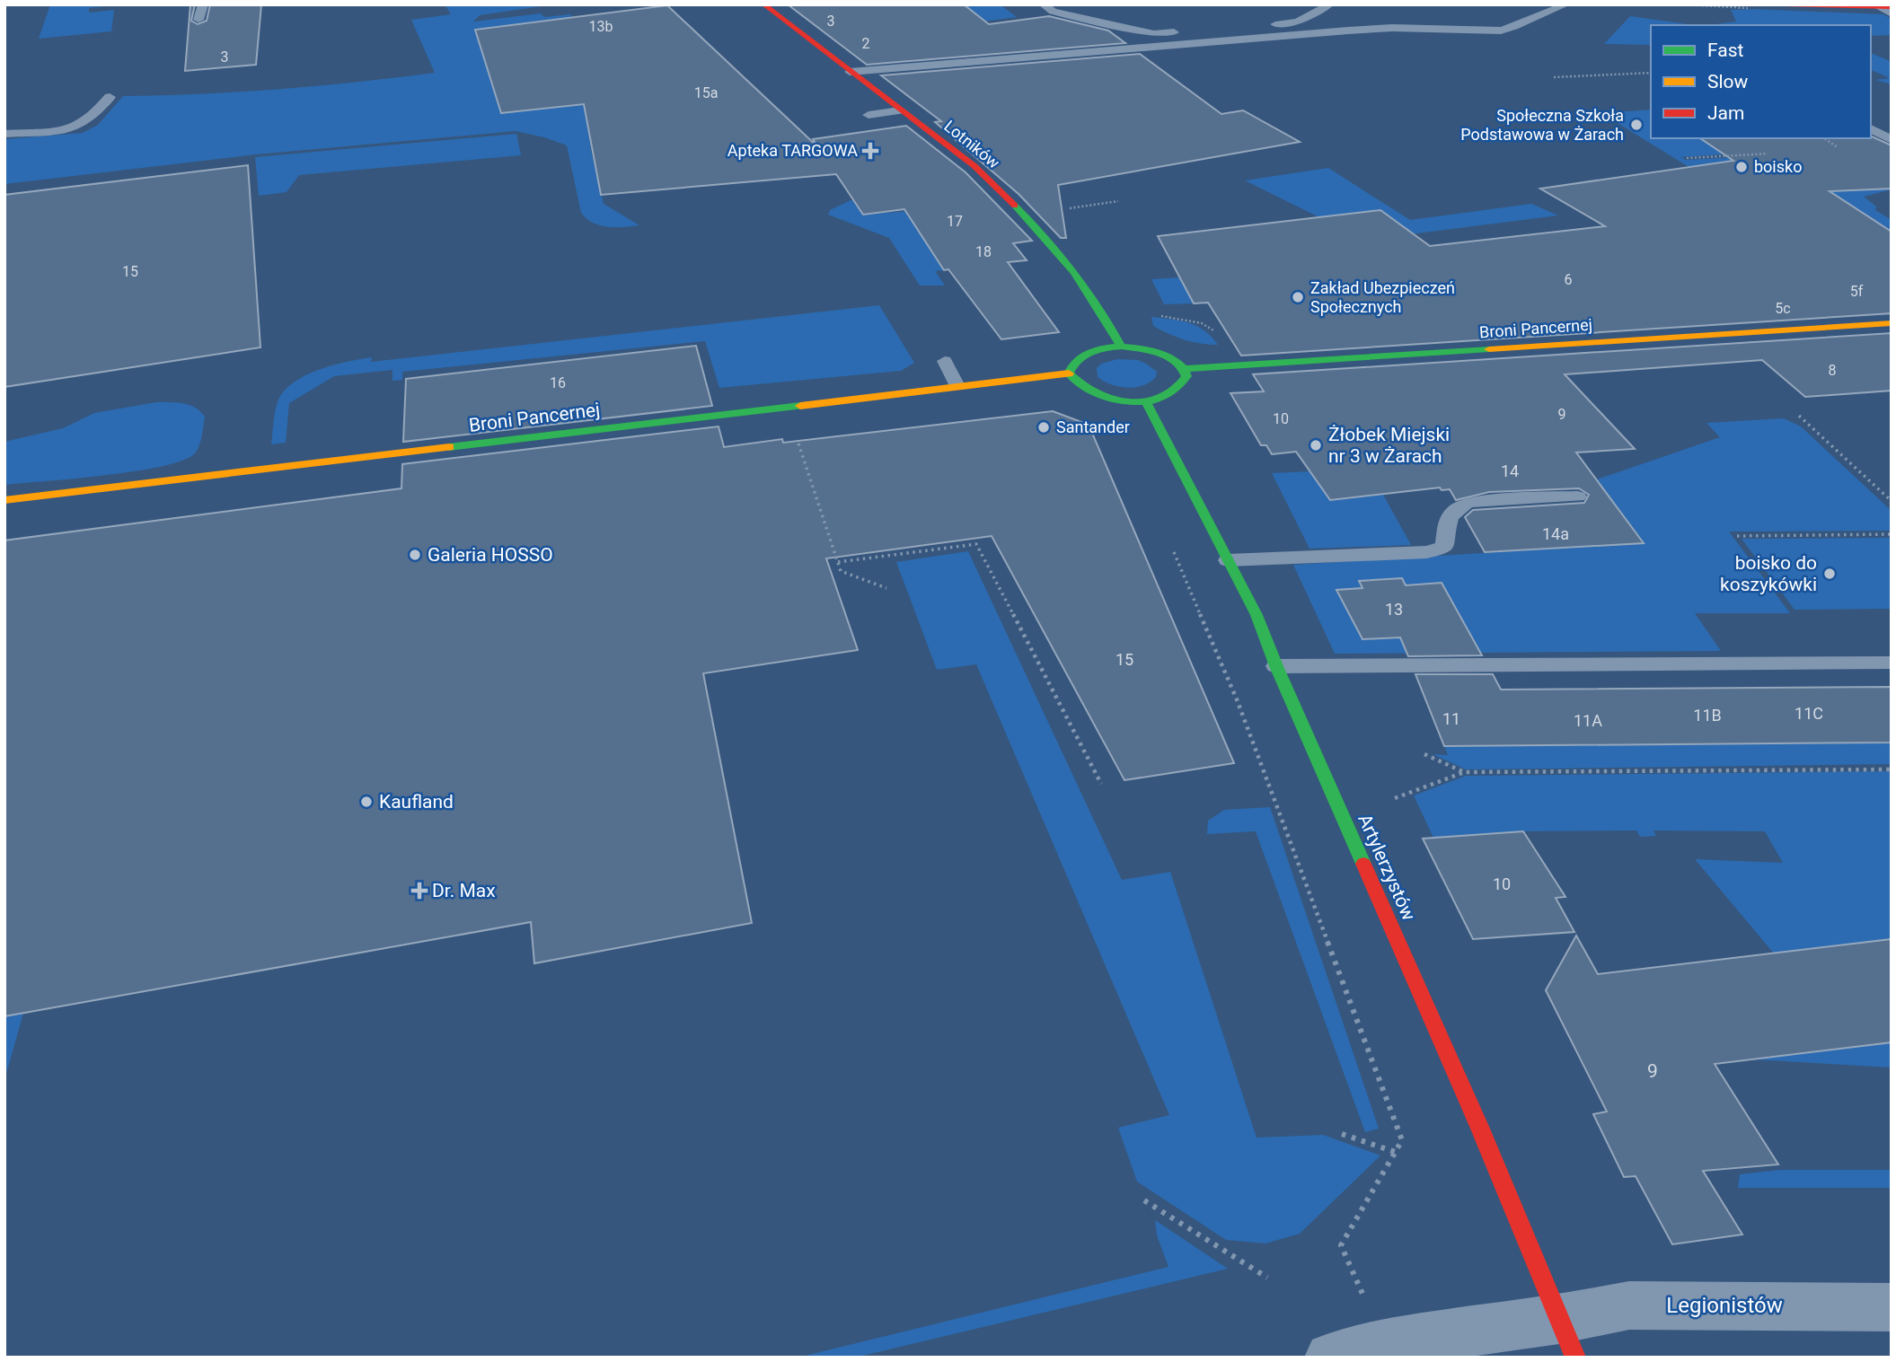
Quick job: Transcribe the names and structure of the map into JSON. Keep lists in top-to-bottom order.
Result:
{
  "streets": {
    "street": [
      "Lotników",
      "Broni Pancernej",
      "Artylerzystów",
      "Legionistów"
    ]
  },
  "crossings": [
    ["Artylerzystów", "Legionistów"]
  ],
  "places": {
    "other": [
      "Społeczna Szkoła Podstawowa w Żarach",
      "boisko",
      "Zakład Ubezpieczeń Społecznych",
      "Santander",
      "Żłobek Miejski nr 3 w Żarach",
      "Galeria HOSSO",
      "boisko do koszykówki",
      "Kaufland"
    ],
    "health": ["Apteka TARGOWA", "Dr. Max"]
  },
  "house_numbers": [
    "3",
    "13b",
    "2",
    "3",
    "15a",
    "17",
    "18",
    "15",
    "6",
    "5f",
    "5c",
    "8",
    "16",
    "9",
    "10",
    "14",
    "14a",
    "13",
    "15",
    "11C",
    "11B",
    "11",
    "11A",
    "10",
    "9"
  ],
  "legend": ["Fast", "Slow", "Jam"]
}
